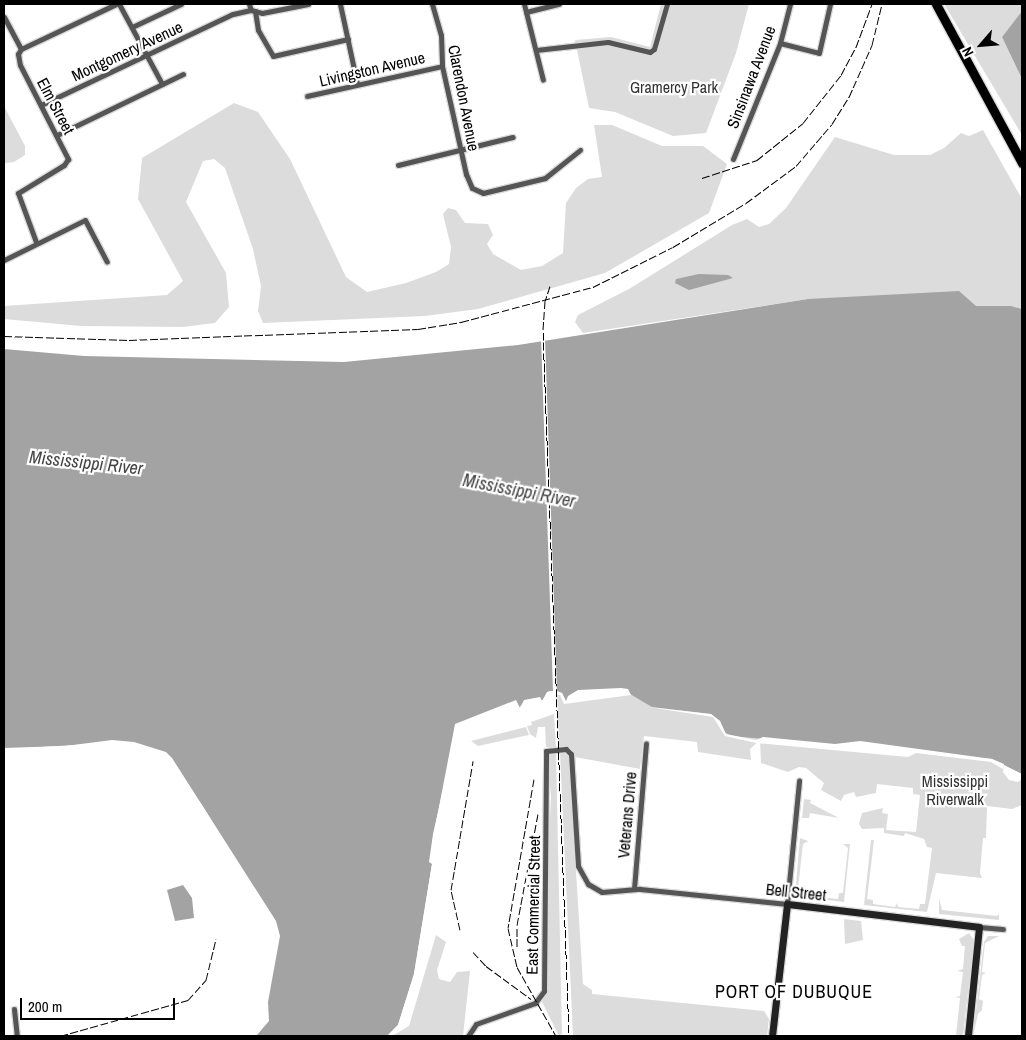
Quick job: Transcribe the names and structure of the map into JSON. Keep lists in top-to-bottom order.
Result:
{
  "streets": {
    "street": [
      "Montgomery Avenue",
      "Livingston Avenue",
      "Sinsinawa Avenue",
      "Clarendon Avenue",
      "Elm Street",
      "Veterans Drive",
      "Bell Street",
      "East Commercial Street"
    ]
  },
  "crossings": [
    ["Montgomery Avenue", "Elm Street"],
    ["Livingston Avenue", "Clarendon Avenue"],
    ["Veterans Drive", "Bell Street"],
    ["Bell Street", "East Commercial Street"]
  ],
  "districts": ["PORT OF DUBUQUE"],
  "water": ["Mississippi River"],
  "parks": ["Gramercy Park", "Mississippi Riverwalk"],
  "scale_bar": "200 m",
  "north": "bottom left"
}
